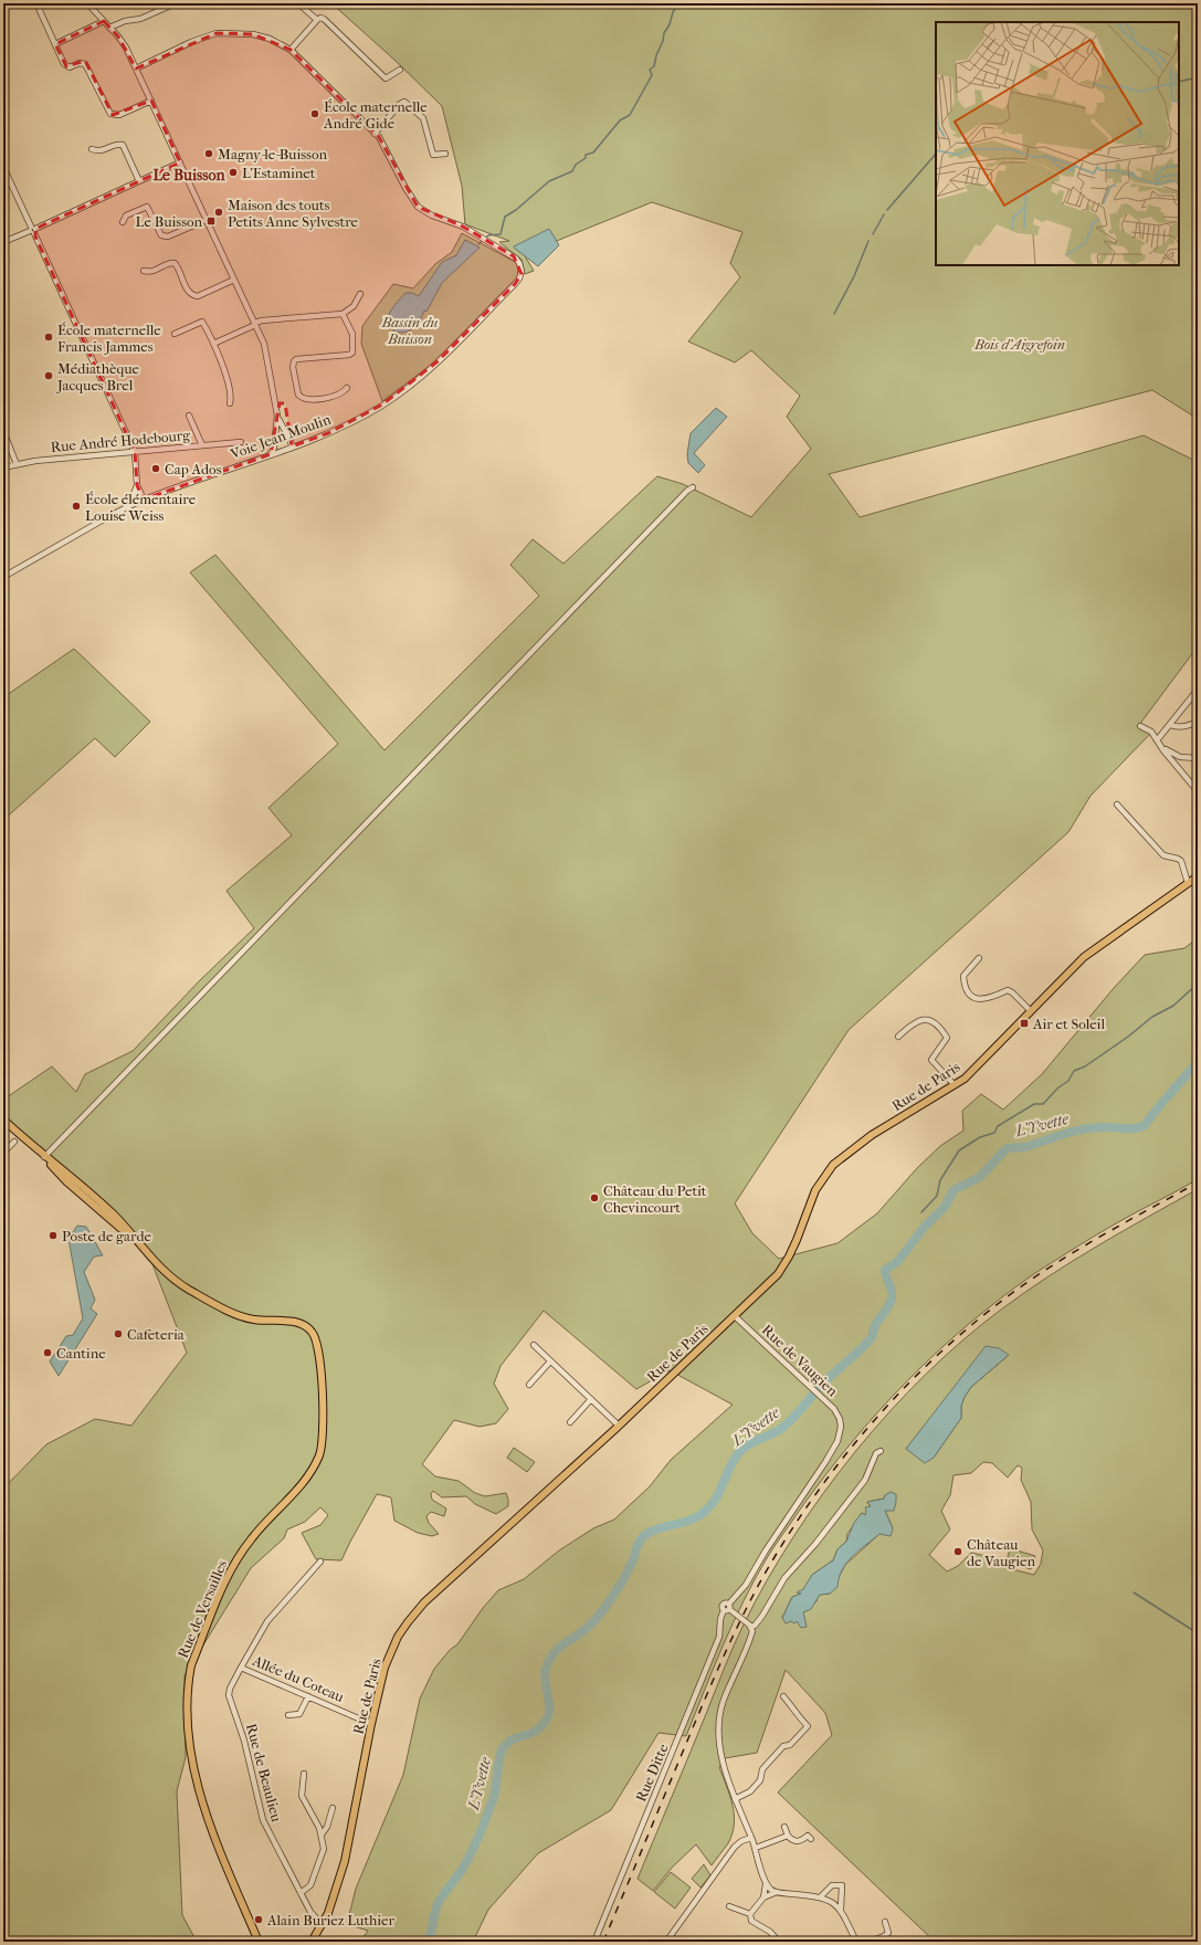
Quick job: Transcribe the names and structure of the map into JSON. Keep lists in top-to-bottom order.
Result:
{
  "streets": {
    "main road": ["Rue de Paris", "Rue de Versailles"],
    "street": [
      "Voie Jean Moulin",
      "Rue André Hodebourg",
      "Rue de Vaugien",
      "Allée du Coteau",
      "Rue de Beaulieu",
      "Rue Ditte"
    ]
  },
  "crossings": [
    ["Rue de Paris", "Rue de Vaugien"],
    ["Rue de Paris", "Allée du Coteau"],
    ["Rue de Paris", "Rue de Beaulieu"],
    ["Rue de Vaugien", "Rue Ditte"],
    ["Allée du Coteau", "Rue de Beaulieu"]
  ],
  "districts": ["Le Buisson"],
  "water": ["L'Yvette"],
  "parks": ["Bassin du Buisson", "Bois d'Aigrefoin"],
  "places": {
    "other": [
      "École maternelle André Gide",
      "Magny-le-Buisson",
      "L'Estaminet",
      "Maison des touts Petits Anne Sylvestre",
      "École maternelle Francis Jammes",
      "Médiathèque Jacques Brel",
      "Cap Ados",
      "École élémentaire Louise Weiss",
      "Château du Petit Chevincourt",
      "Poste de garde",
      "Cafeteria",
      "Cantine",
      "Château de Vaugien",
      "Alain Buriez Luthier"
    ],
    "transit": ["Le Buisson", "Air et Soleil"]
  }
}
